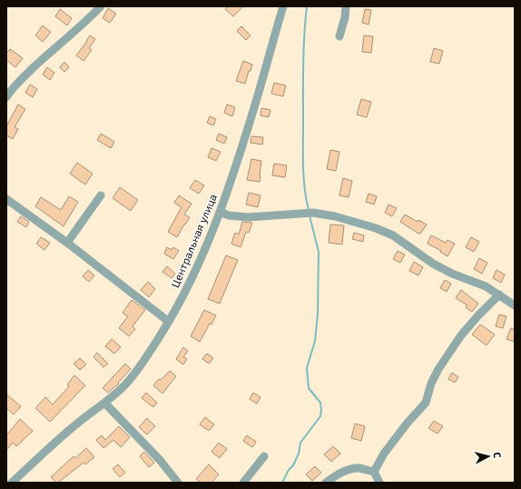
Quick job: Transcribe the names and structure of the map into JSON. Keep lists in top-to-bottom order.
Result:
{
  "streets": {
    "street": ["Центральная улица"]
  },
  "north": "right"
}
